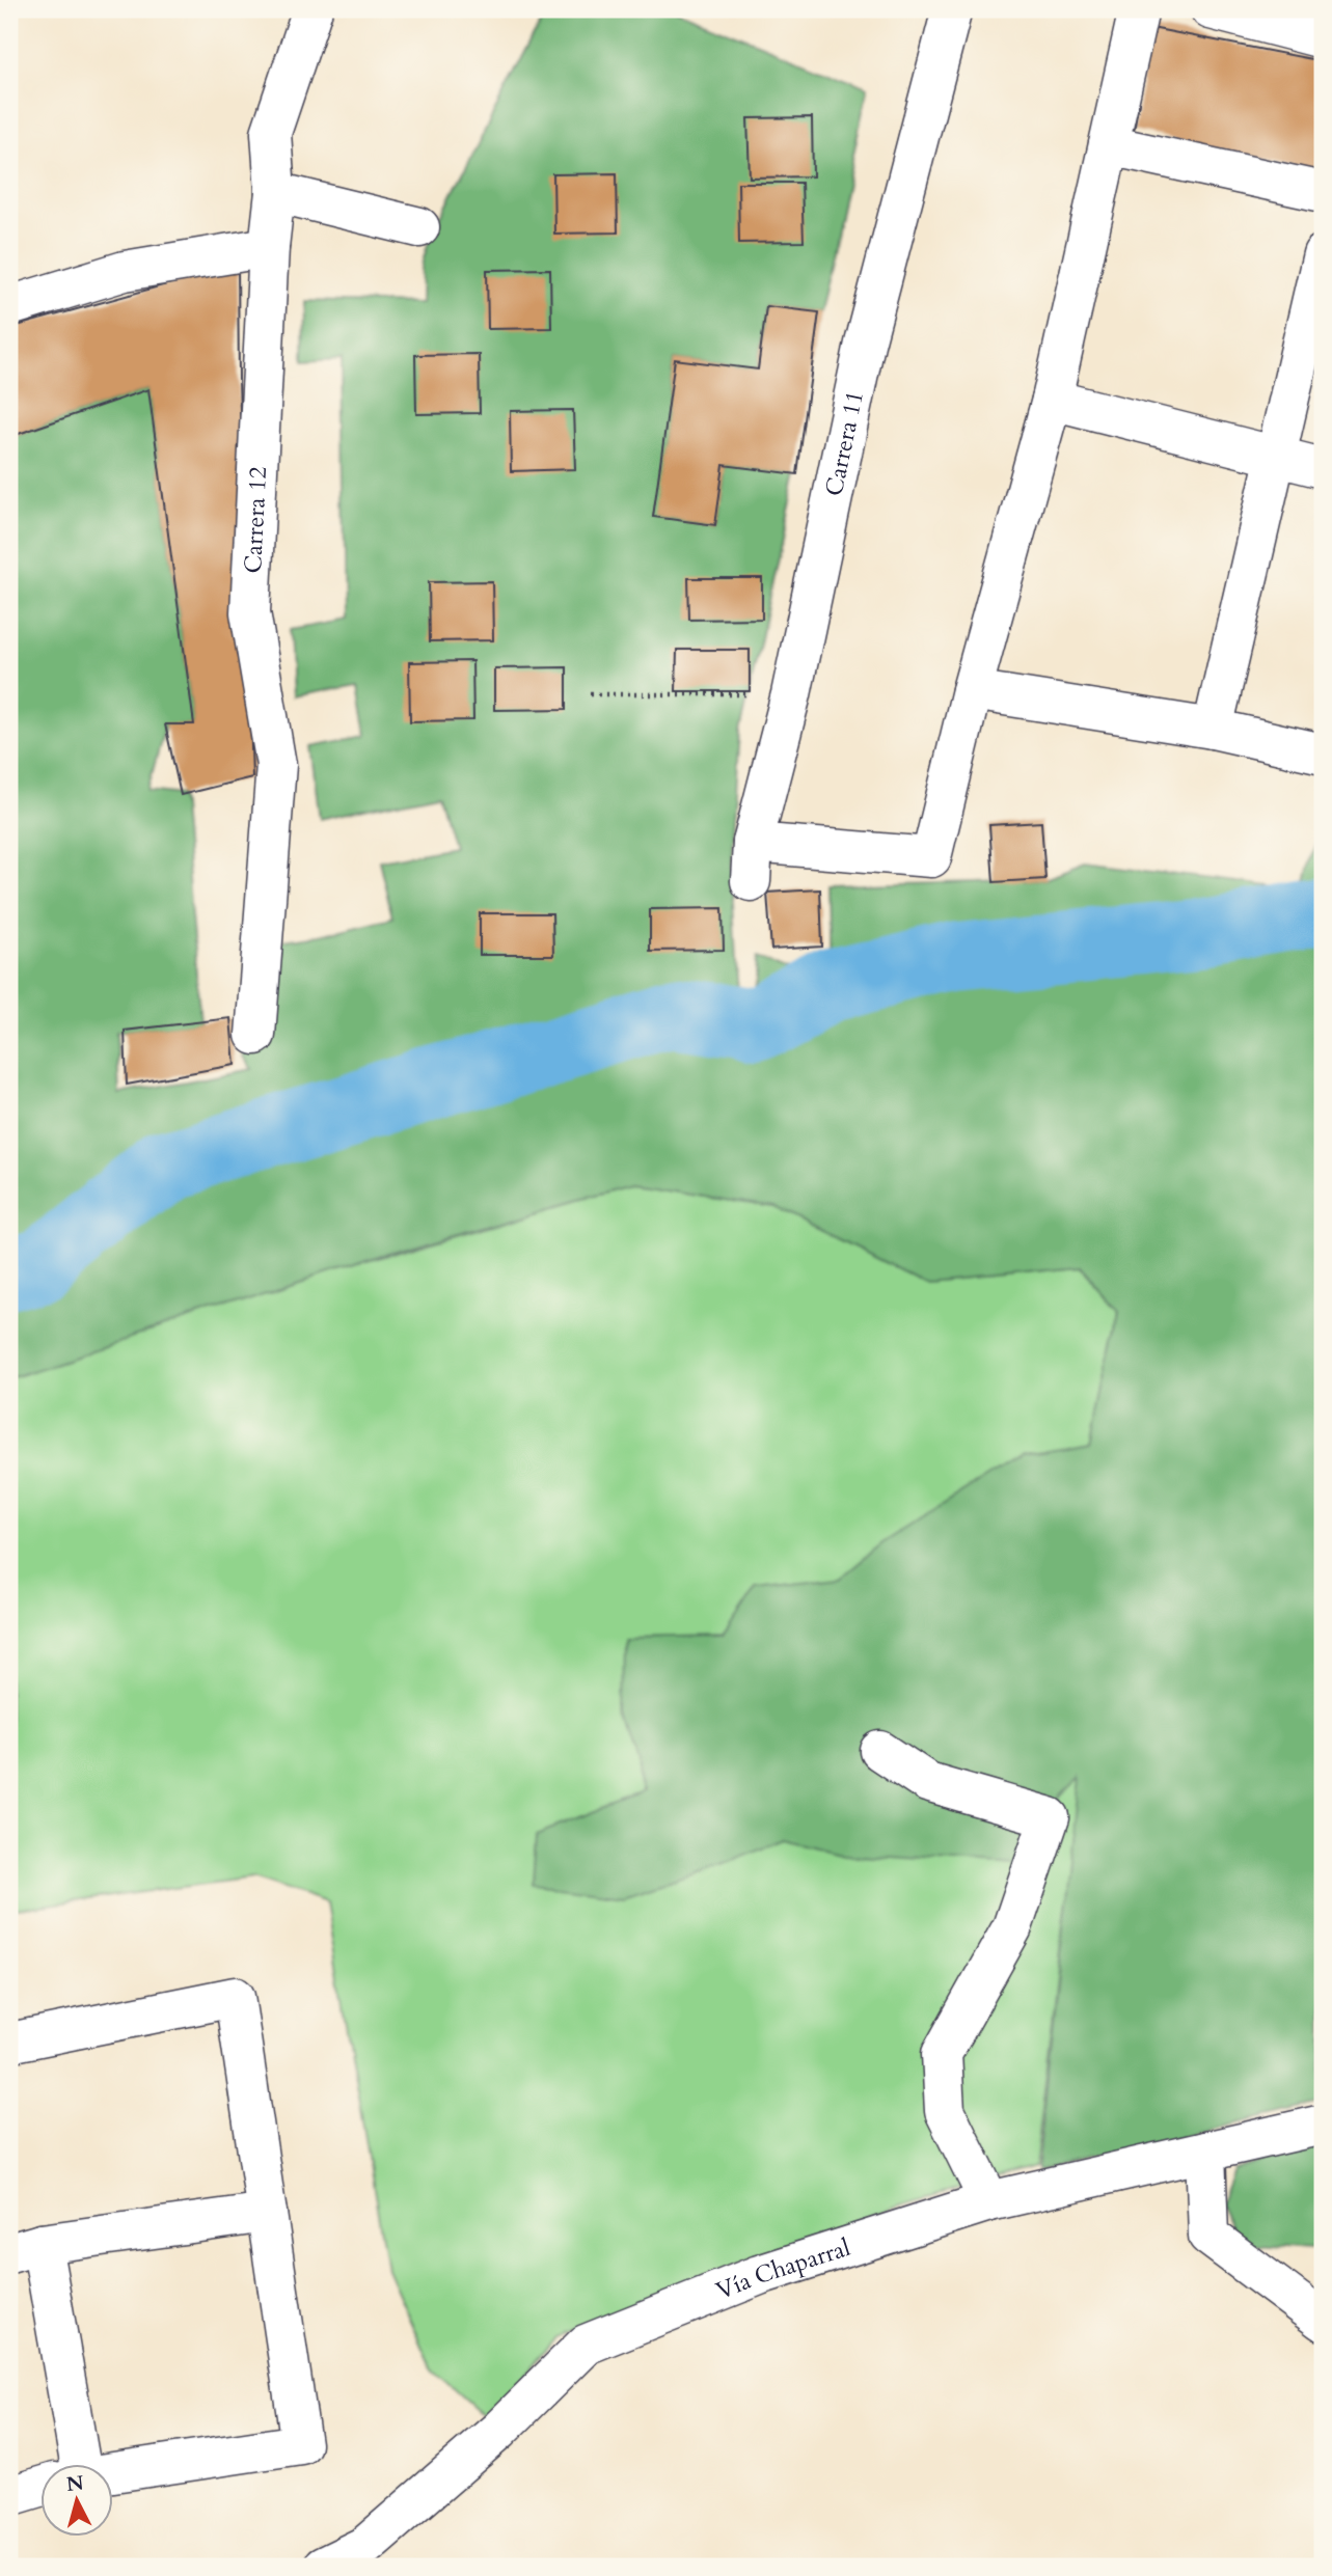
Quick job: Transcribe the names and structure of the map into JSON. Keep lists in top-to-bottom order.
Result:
{
  "streets": {
    "street": ["Carrera 11", "Carrera 12", "Vía Chaparral"]
  },
  "north": "top"
}
